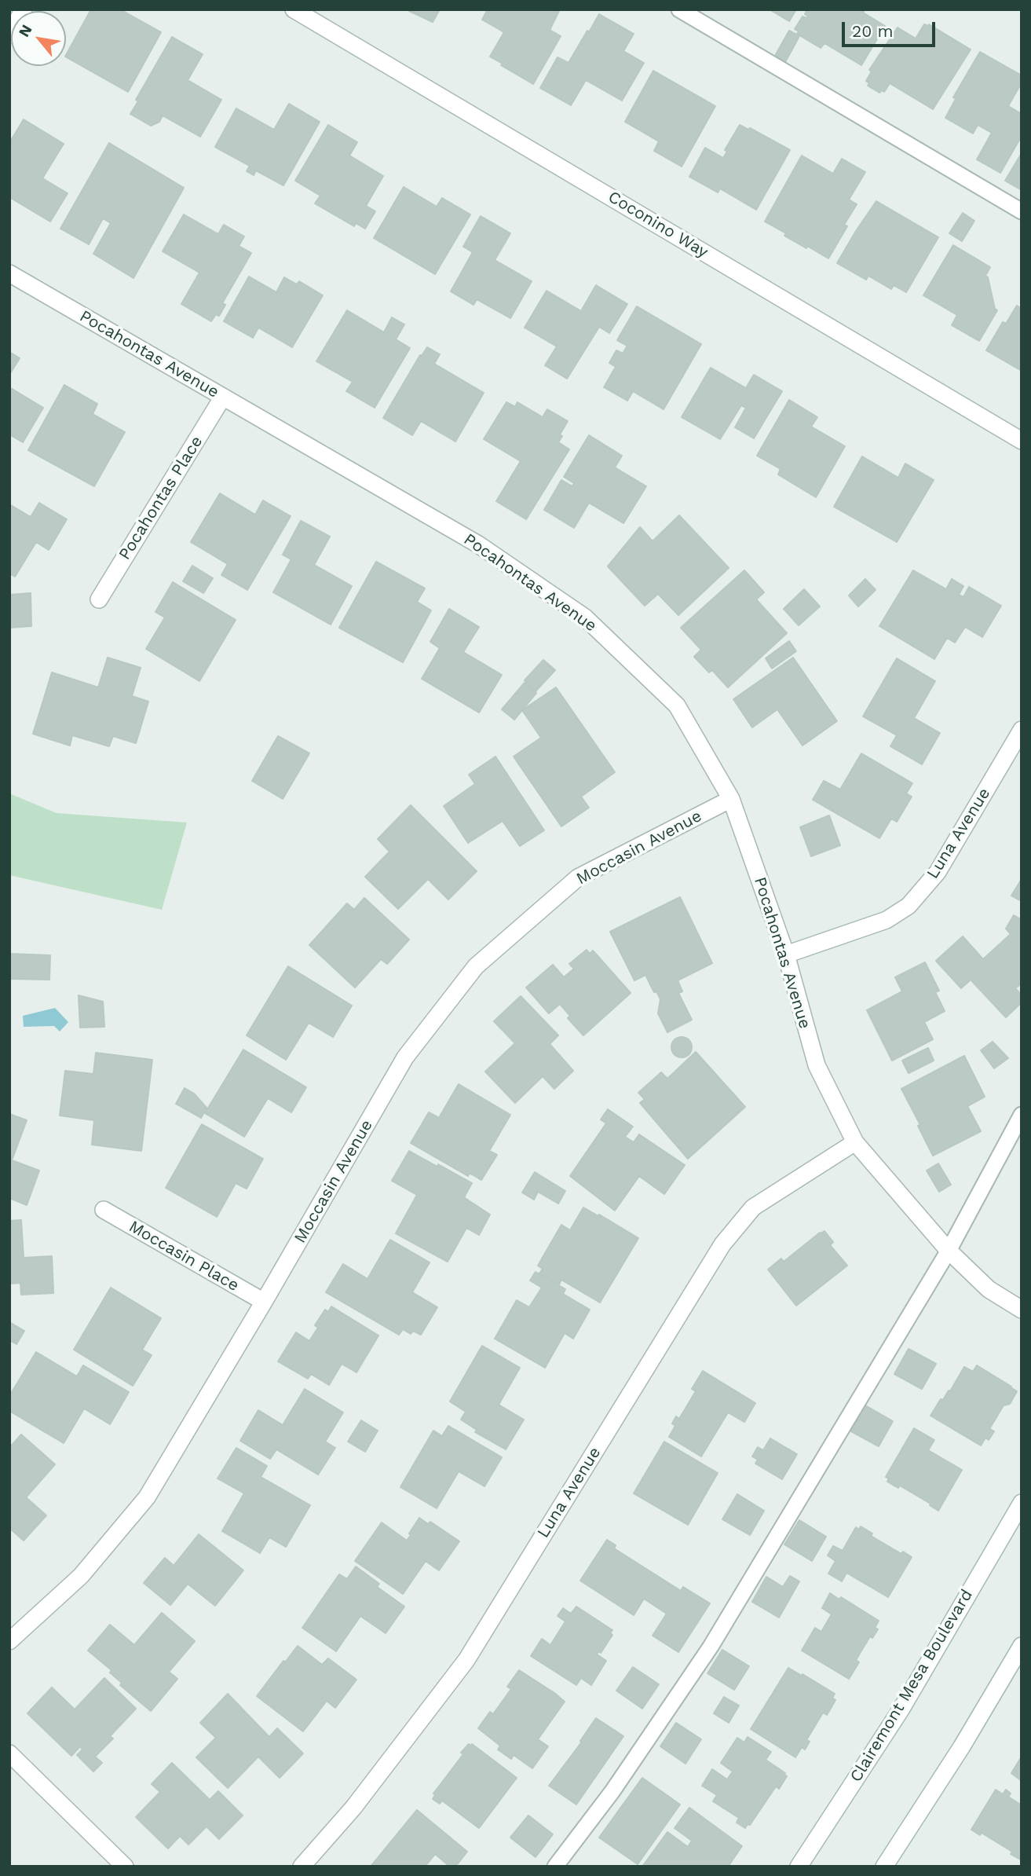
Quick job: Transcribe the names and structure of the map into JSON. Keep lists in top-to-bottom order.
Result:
{
  "streets": {
    "street": [
      "Coconino Way",
      "Pocahontas Avenue",
      "Pocahontas Place",
      "Luna Avenue",
      "Moccasin Avenue",
      "Moccasin Place",
      "Clairemont Mesa Boulevard"
    ]
  },
  "crossings": [
    ["Pocahontas Avenue", "Pocahontas Place"],
    ["Pocahontas Avenue", "Luna Avenue"],
    ["Pocahontas Avenue", "Moccasin Avenue"],
    ["Moccasin Avenue", "Moccasin Place"]
  ],
  "scale_bar": "20 m",
  "north": "top left"
}
